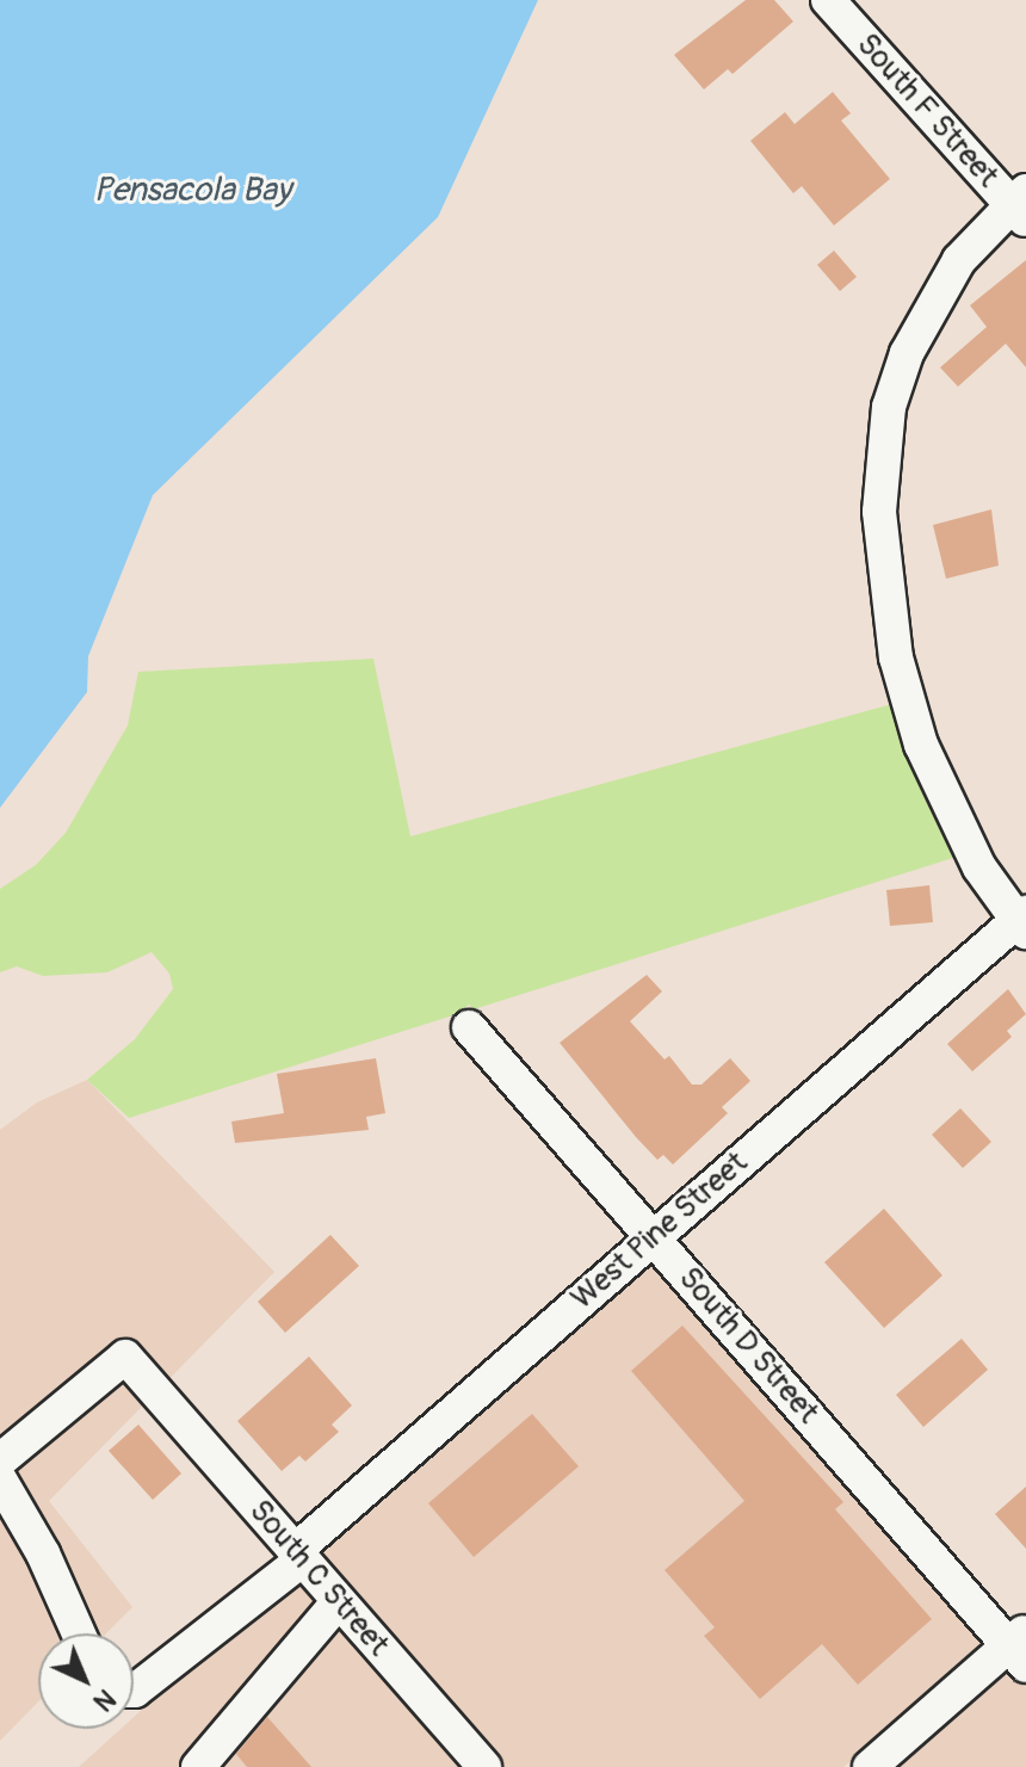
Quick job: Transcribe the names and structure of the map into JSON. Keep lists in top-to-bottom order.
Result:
{
  "streets": {
    "street": [
      "South F Street",
      "West Pine Street",
      "South D Street",
      "South C Street"
    ]
  },
  "crossings": [
    ["West Pine Street", "South D Street"],
    ["West Pine Street", "South C Street"]
  ],
  "water": ["Pensacola Bay"],
  "north": "bottom right"
}
